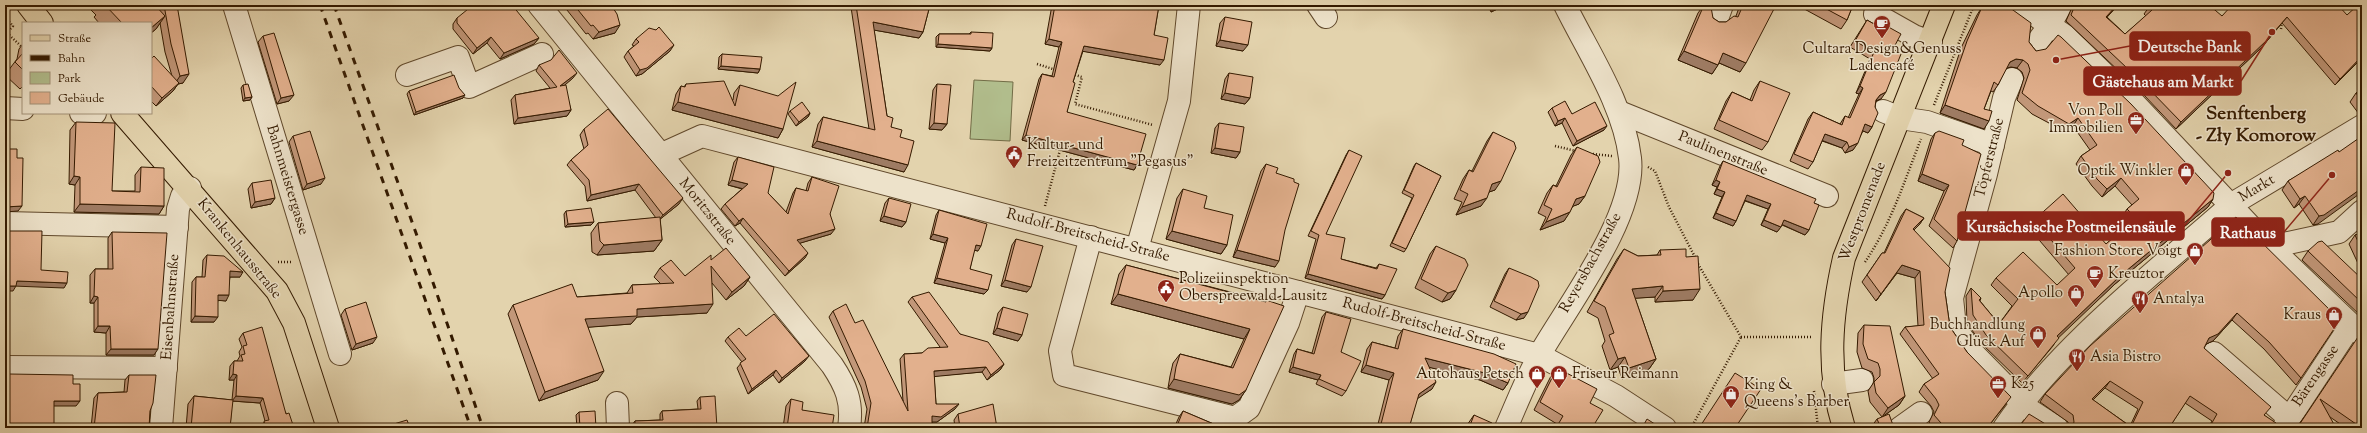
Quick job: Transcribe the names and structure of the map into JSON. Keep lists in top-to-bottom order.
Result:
{
  "streets": {
    "main road": ["Westpromenade", "Krankenhausstraße"],
    "street": [
      "Paulinenstraße",
      "Töpferstraße",
      "Bahnmeistergasse",
      "Markt",
      "Moritzstraße",
      "Rudolf-Breitscheid-Straße",
      "Reyersbachstraße",
      "Eisenbahnstraße",
      "Bärengasse"
    ]
  },
  "crossings": [
    ["Paulinenstraße", "Reyersbachstraße"],
    ["Moritzstraße", "Rudolf-Breitscheid-Straße"],
    ["Rudolf-Breitscheid-Straße", "Reyersbachstraße"],
    ["Krankenhausstraße", "Eisenbahnstraße"]
  ],
  "districts": ["Senftenberg - Zły Komorow"],
  "places": {
    "other": [
      "Gästehaus am Markt",
      "Deutsche Bank",
      "Kursächsische Postmeilensäule",
      "Rathaus"
    ],
    "cafe": ["Cultara Design&Genuss Ladencafé", "Kreuztor"],
    "office": ["Von Poll Immobilien", "K25"],
    "public building": ["Kultur- und Freizeitzentrum \"Pegasus\"", "Polizeiinspektion Oberspreewald-Lausitz"],
    "shop": [
      "Optik Winkler",
      "Fashion Store Voigt",
      "Apollo",
      "Kraus",
      "Buchhandlung Glück Auf",
      "Autohaus Petsch",
      "Friseur Reimann",
      "King & Queens's Barber"
    ],
    "restaurant": ["Antalya", "Asia Bistro"]
  },
  "legend": [
    "Straße",
    "Bahn",
    "Park",
    "Gebäude"
  ]
}
